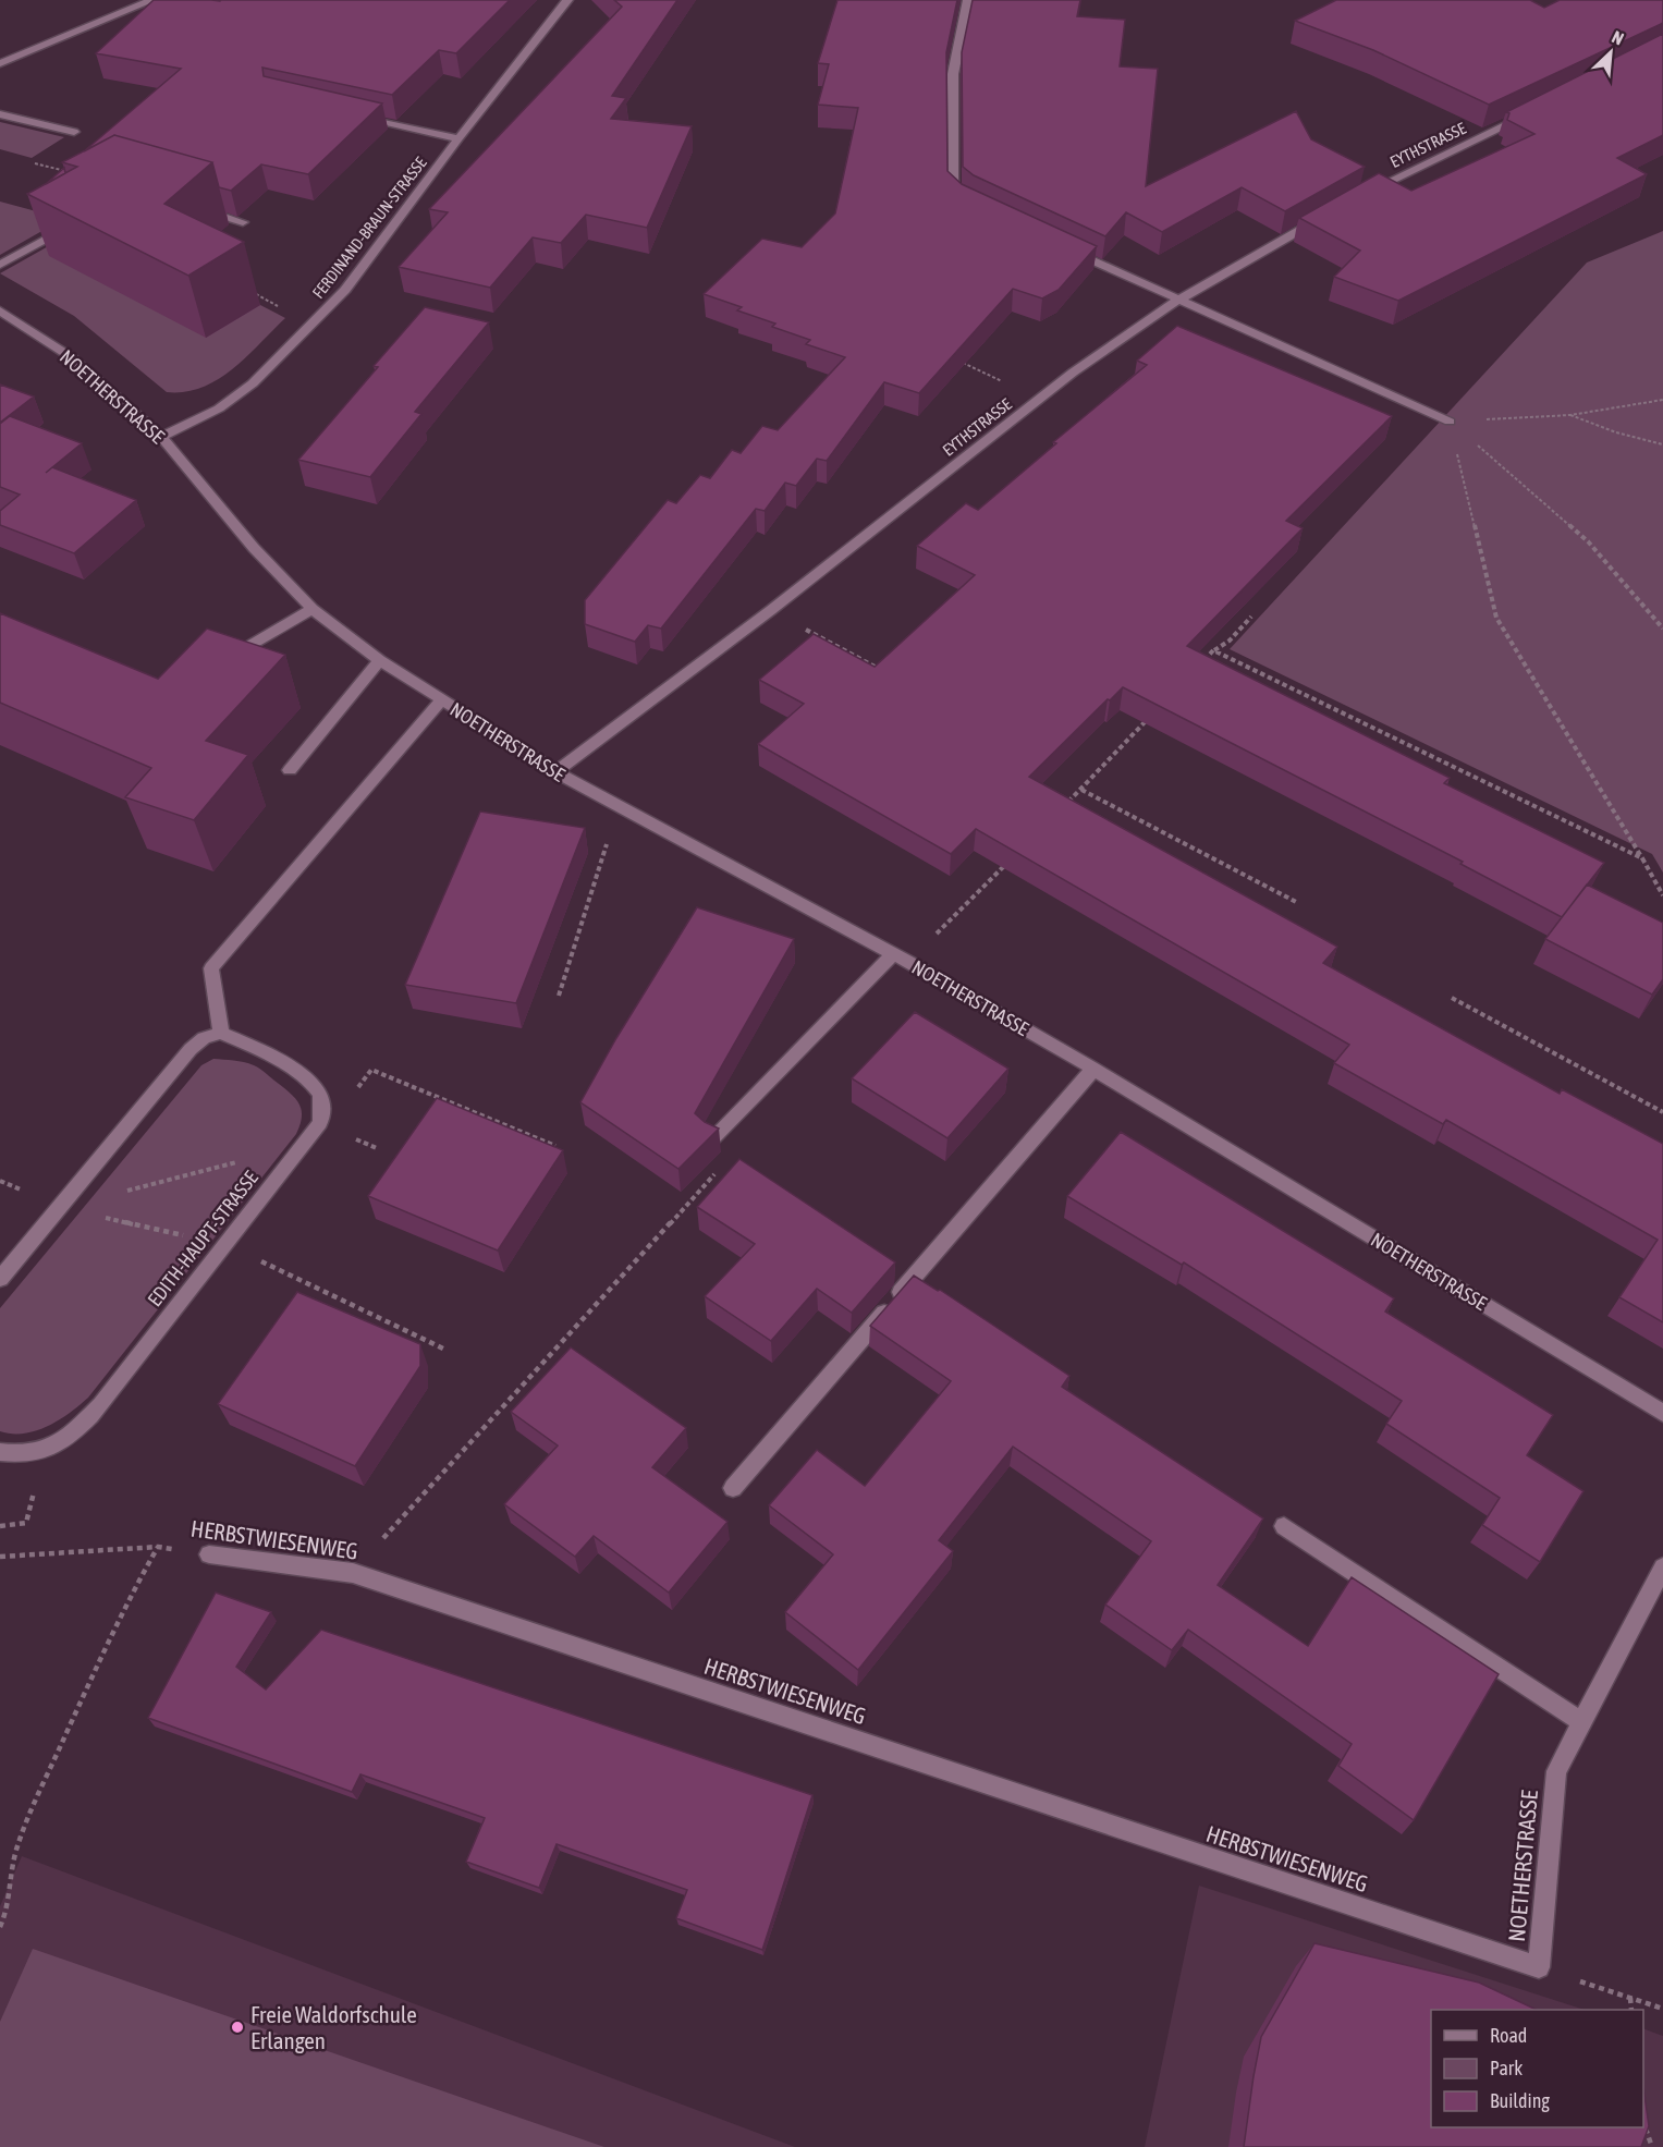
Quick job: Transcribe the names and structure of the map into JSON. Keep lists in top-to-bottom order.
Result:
{
  "streets": {
    "street": [
      "EYTHSTRASSE",
      "FERDINAND-BRAUN-STRASSE",
      "NOETHERSTRASSE",
      "EDITH-HAUPT-STRASSE",
      "HERBSTWIESENWEG"
    ]
  },
  "crossings": [
    ["EYTHSTRASSE", "NOETHERSTRASSE"],
    ["FERDINAND-BRAUN-STRASSE", "NOETHERSTRASSE"],
    ["NOETHERSTRASSE", "HERBSTWIESENWEG"]
  ],
  "places": ["Freie Waldorfschule Erlangen"],
  "legend": ["Road", "Park", "Building"],
  "north": "top right"
}
